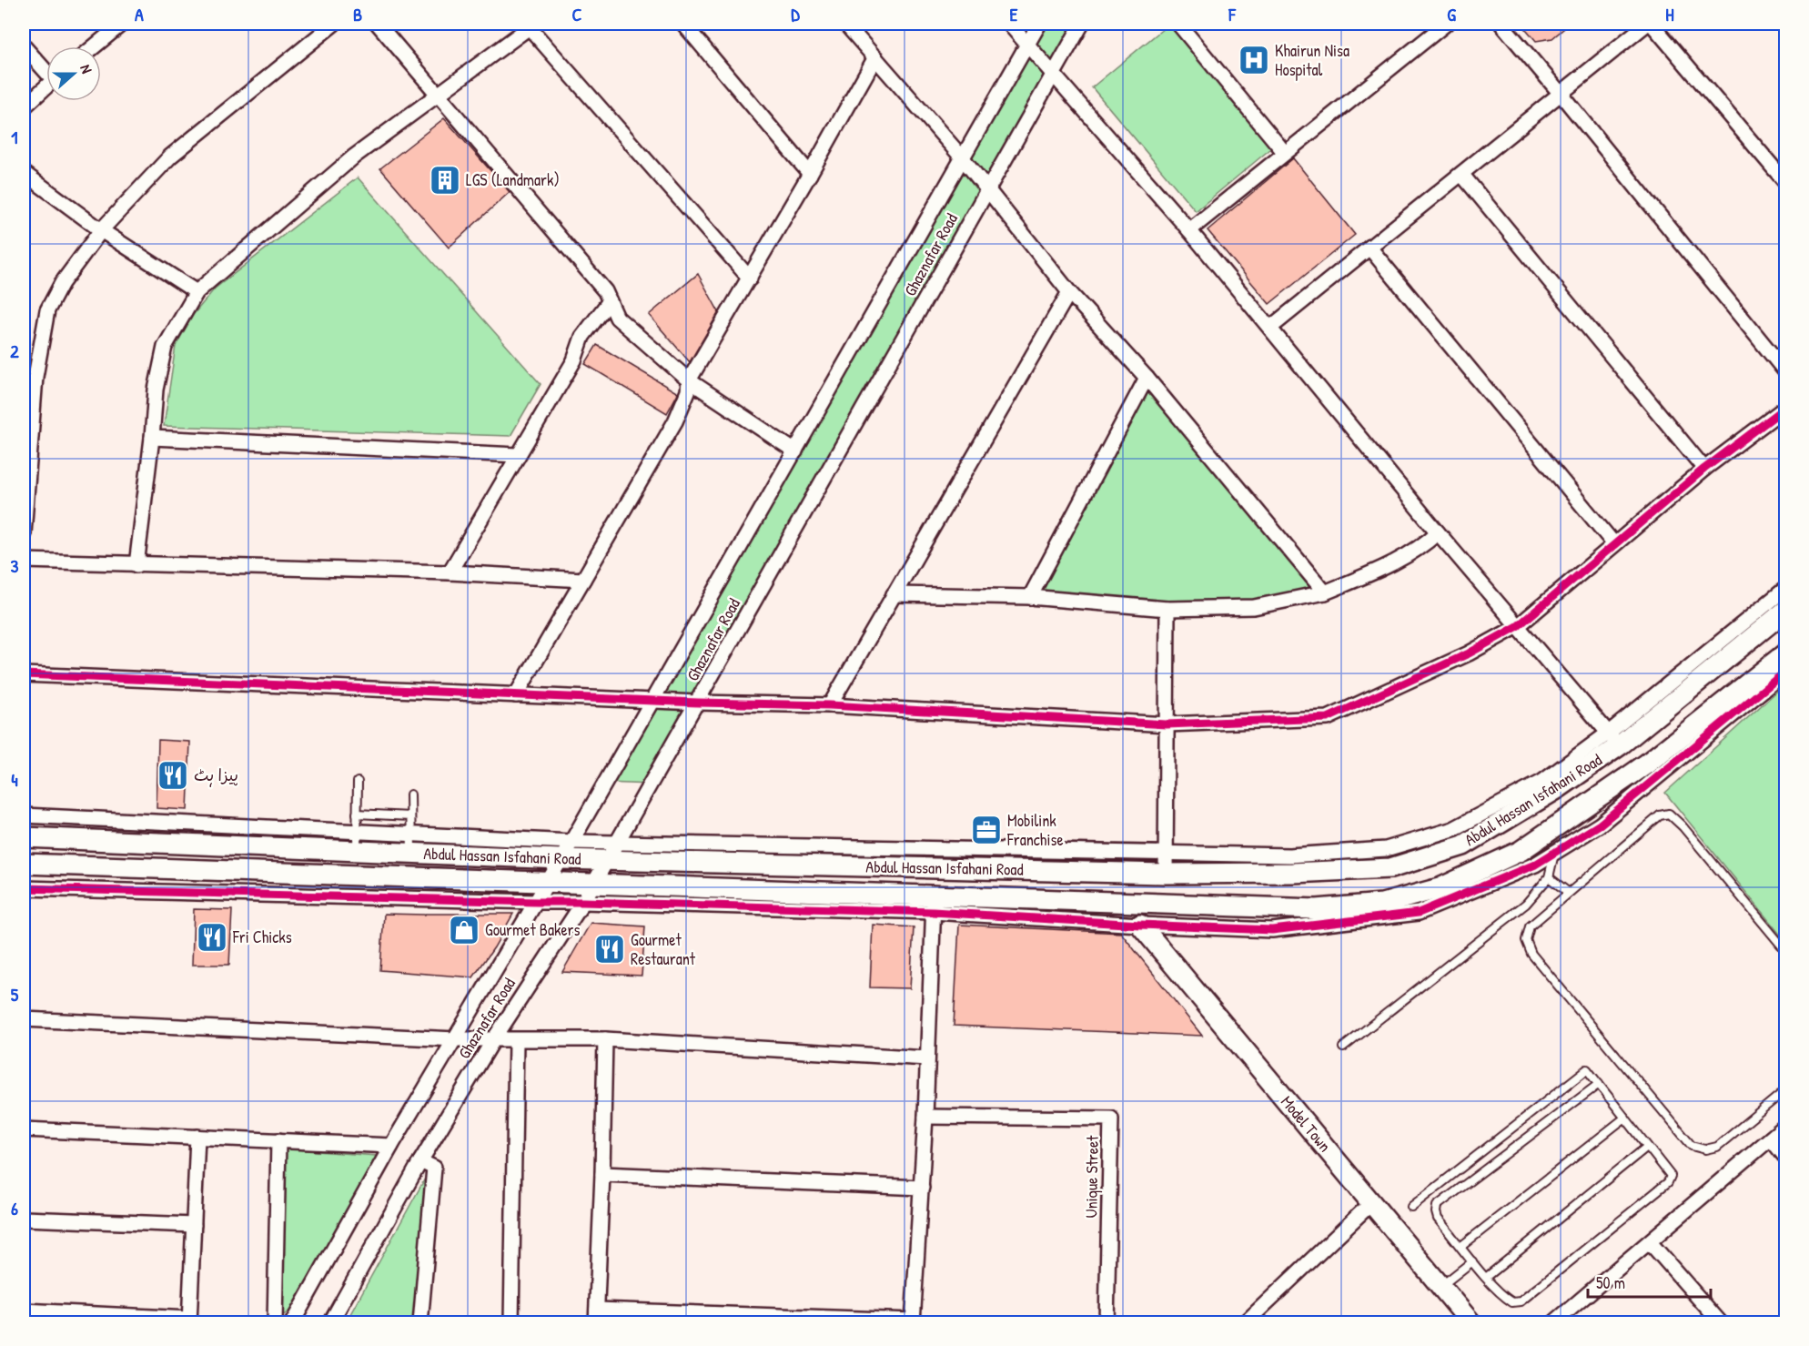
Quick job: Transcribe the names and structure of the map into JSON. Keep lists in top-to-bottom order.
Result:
{
  "streets": {
    "main road": ["Abdul Hassan Isfahani Road", "Model Town"],
    "street": ["Ghaznafar Road", "Unique Street"]
  },
  "crossings": [
    ["Ghaznafar Road", "Abdul Hassan Isfahani Road"]
  ],
  "places": {
    "hospital": ["Khairun Nisa Hospital"],
    "building": ["LGS (Landmark)"],
    "restaurant": ["پیزا ہٹ", "Fri Chicks", "Gourmet Restaurant"],
    "office": ["Mobilink Franchise"],
    "shop": ["Gourmet Bakers"]
  },
  "scale_bar": "50 m",
  "north": "right",
  "grid": {
    "columns": [
      "A",
      "B",
      "C",
      "D",
      "E",
      "F",
      "G",
      "H"
    ],
    "rows": [
      "1",
      "2",
      "3",
      "4",
      "5",
      "6"
    ]
  }
}
